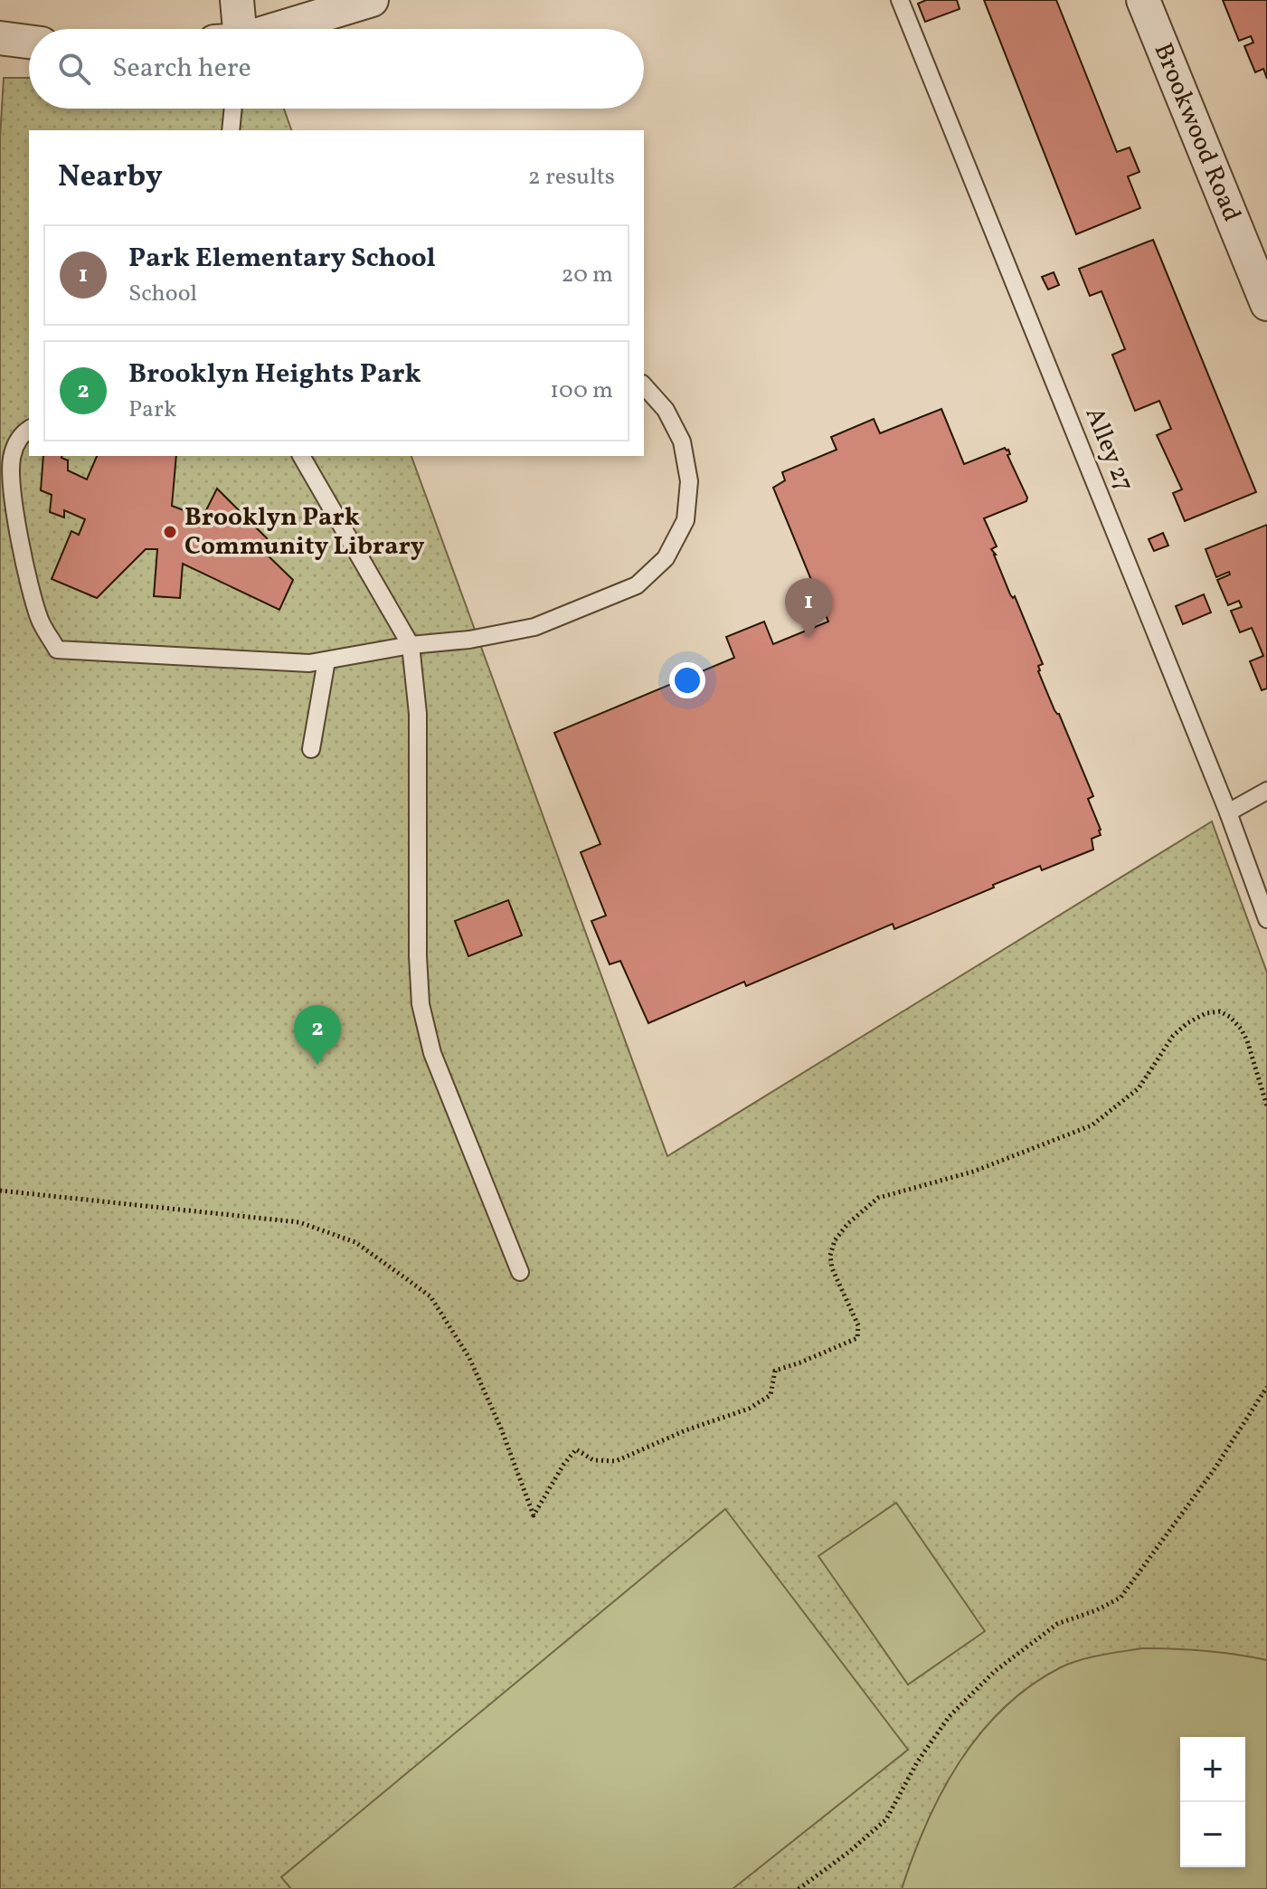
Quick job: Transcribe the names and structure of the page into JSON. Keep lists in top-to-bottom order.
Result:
{
  "streets": {
    "street": ["Brookwood Road"],
    "lane": ["Alley 27"]
  },
  "places": ["Brooklyn Park Community Library"],
  "page": {
    "search": "Search here",
    "heading": ["Nearby", "2 results"],
    "list": [
      {
        "mark": "1",
        "name": "Park Elementary School",
        "note": "School",
        "value": "20 m"
      },
      {
        "mark": "2",
        "name": "Brooklyn Heights Park",
        "note": "Park",
        "value": "100 m"
      }
    ],
    "pins": ["1", "2"],
    "map_buttons": ["+", "−"]
  }
}
